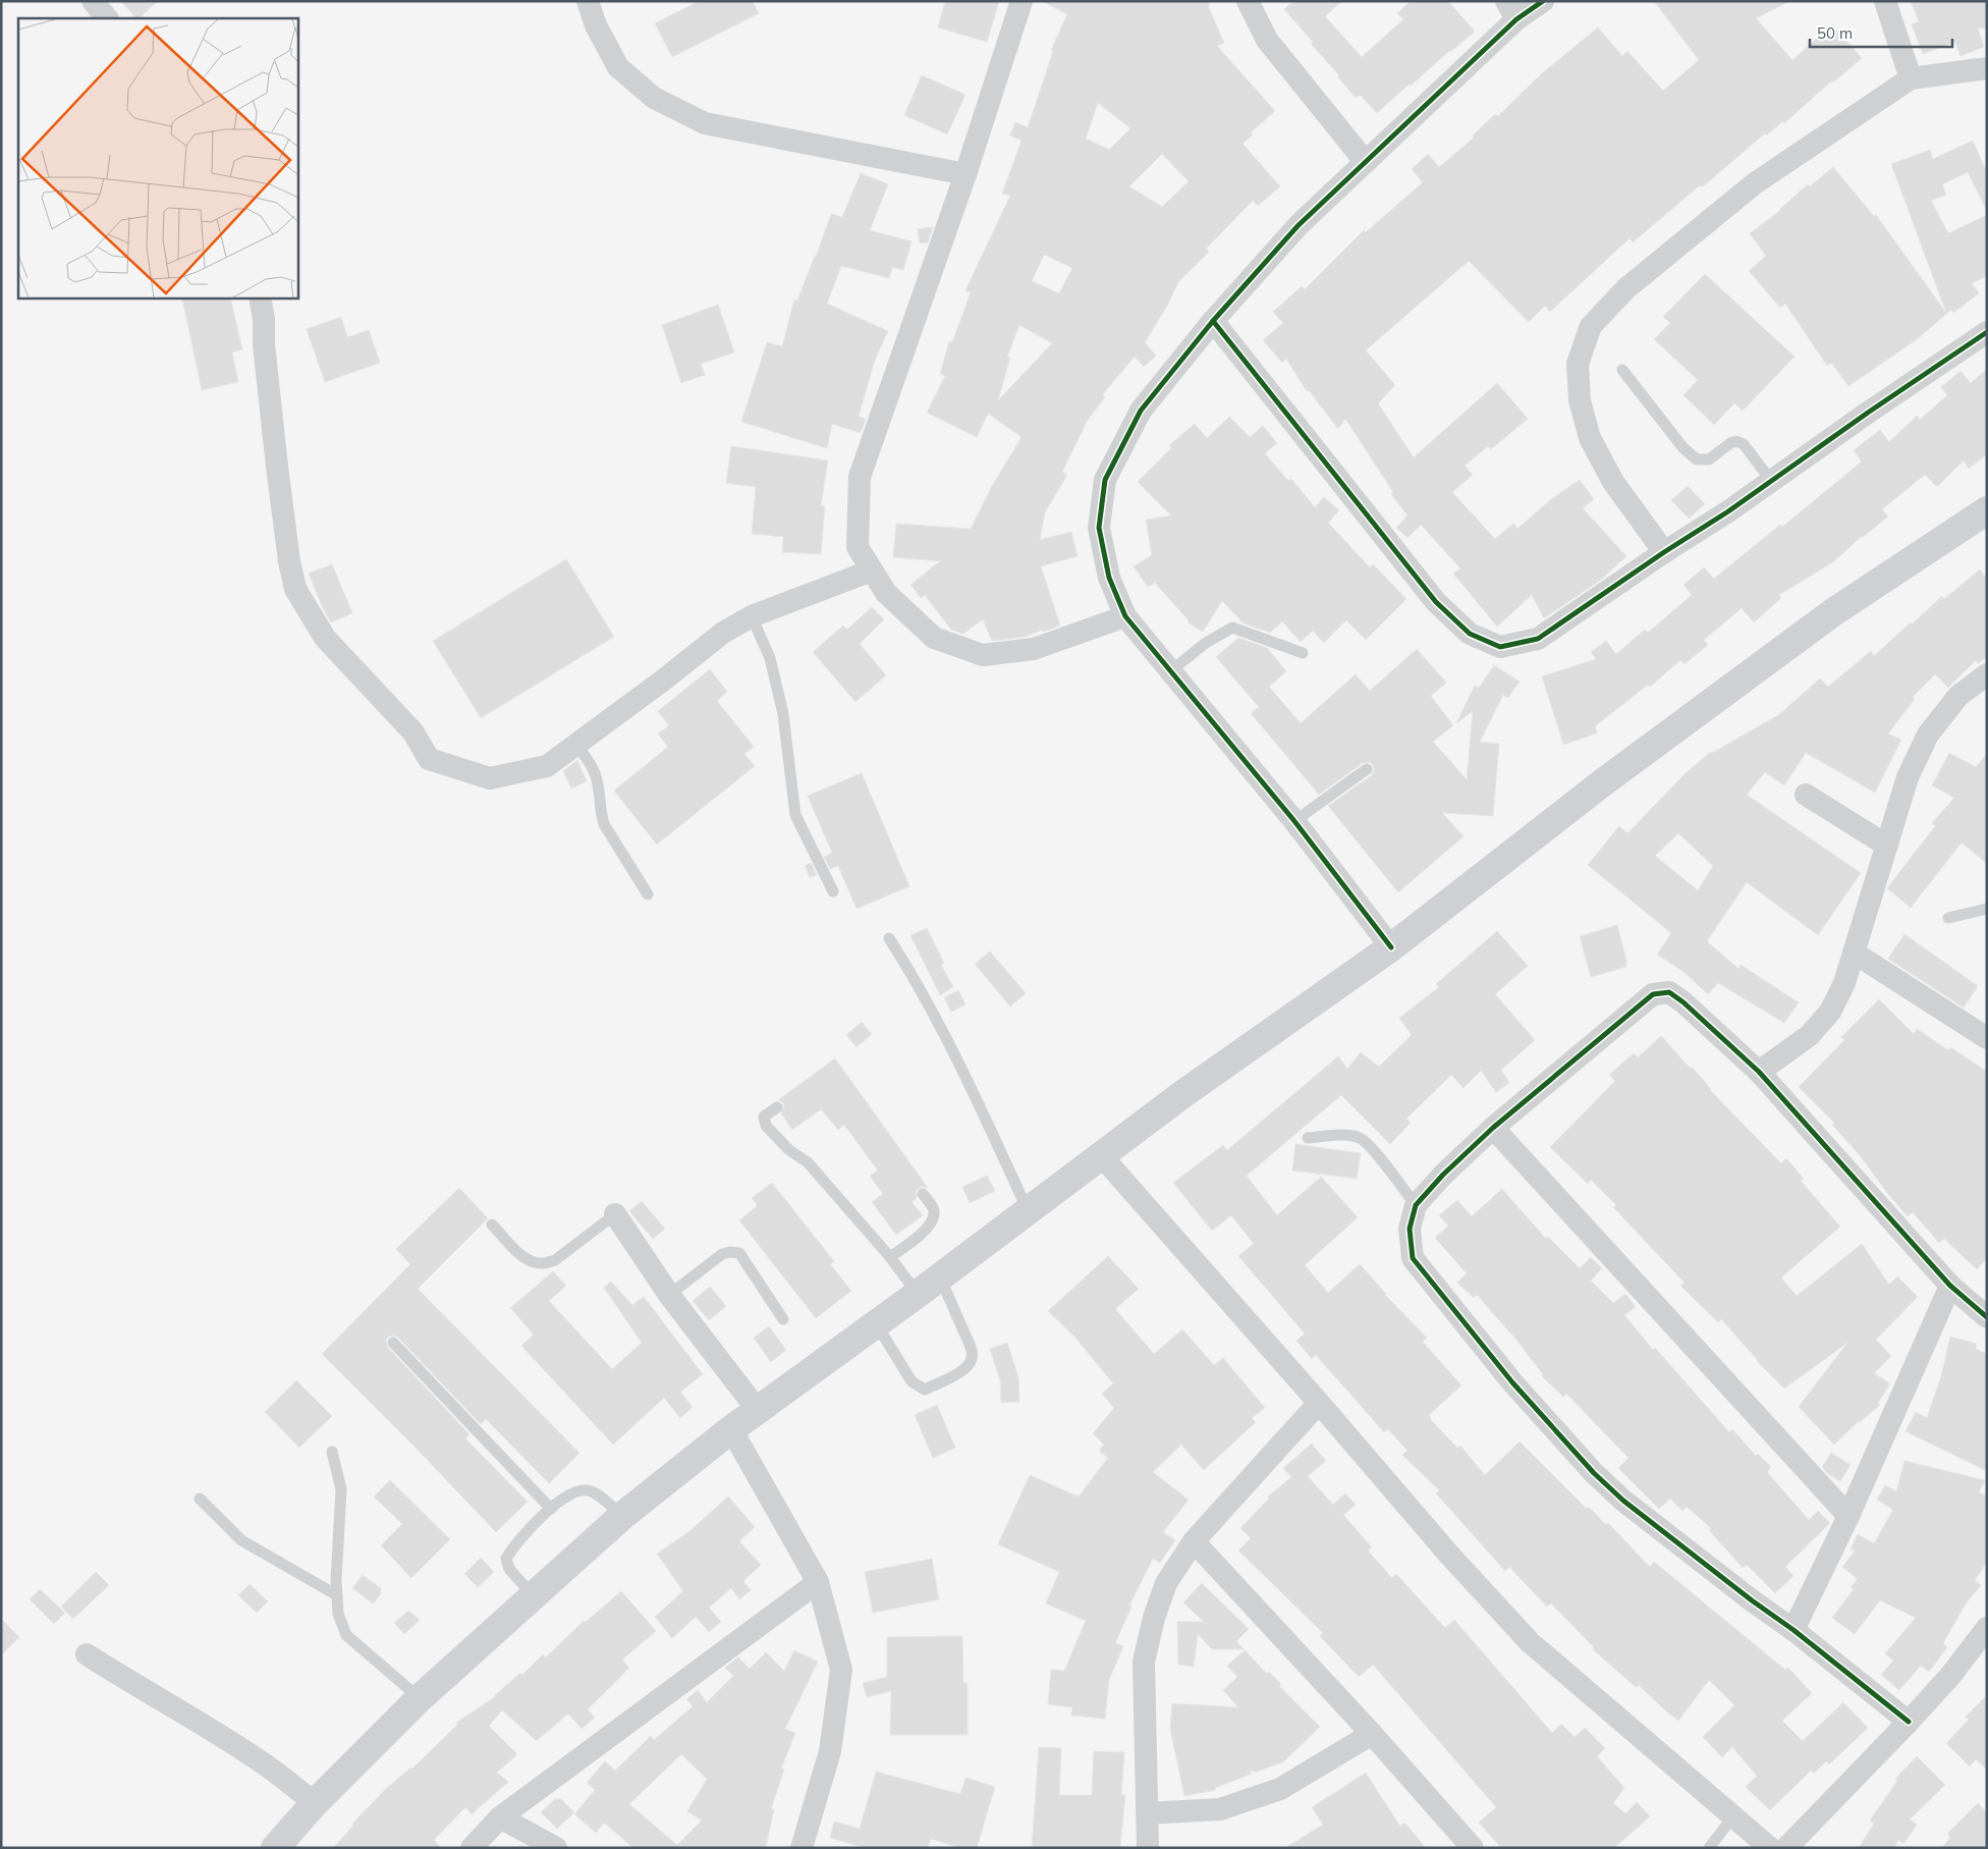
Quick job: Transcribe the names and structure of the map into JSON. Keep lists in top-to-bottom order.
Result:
{
  "scale_bar": "50 m"
}
